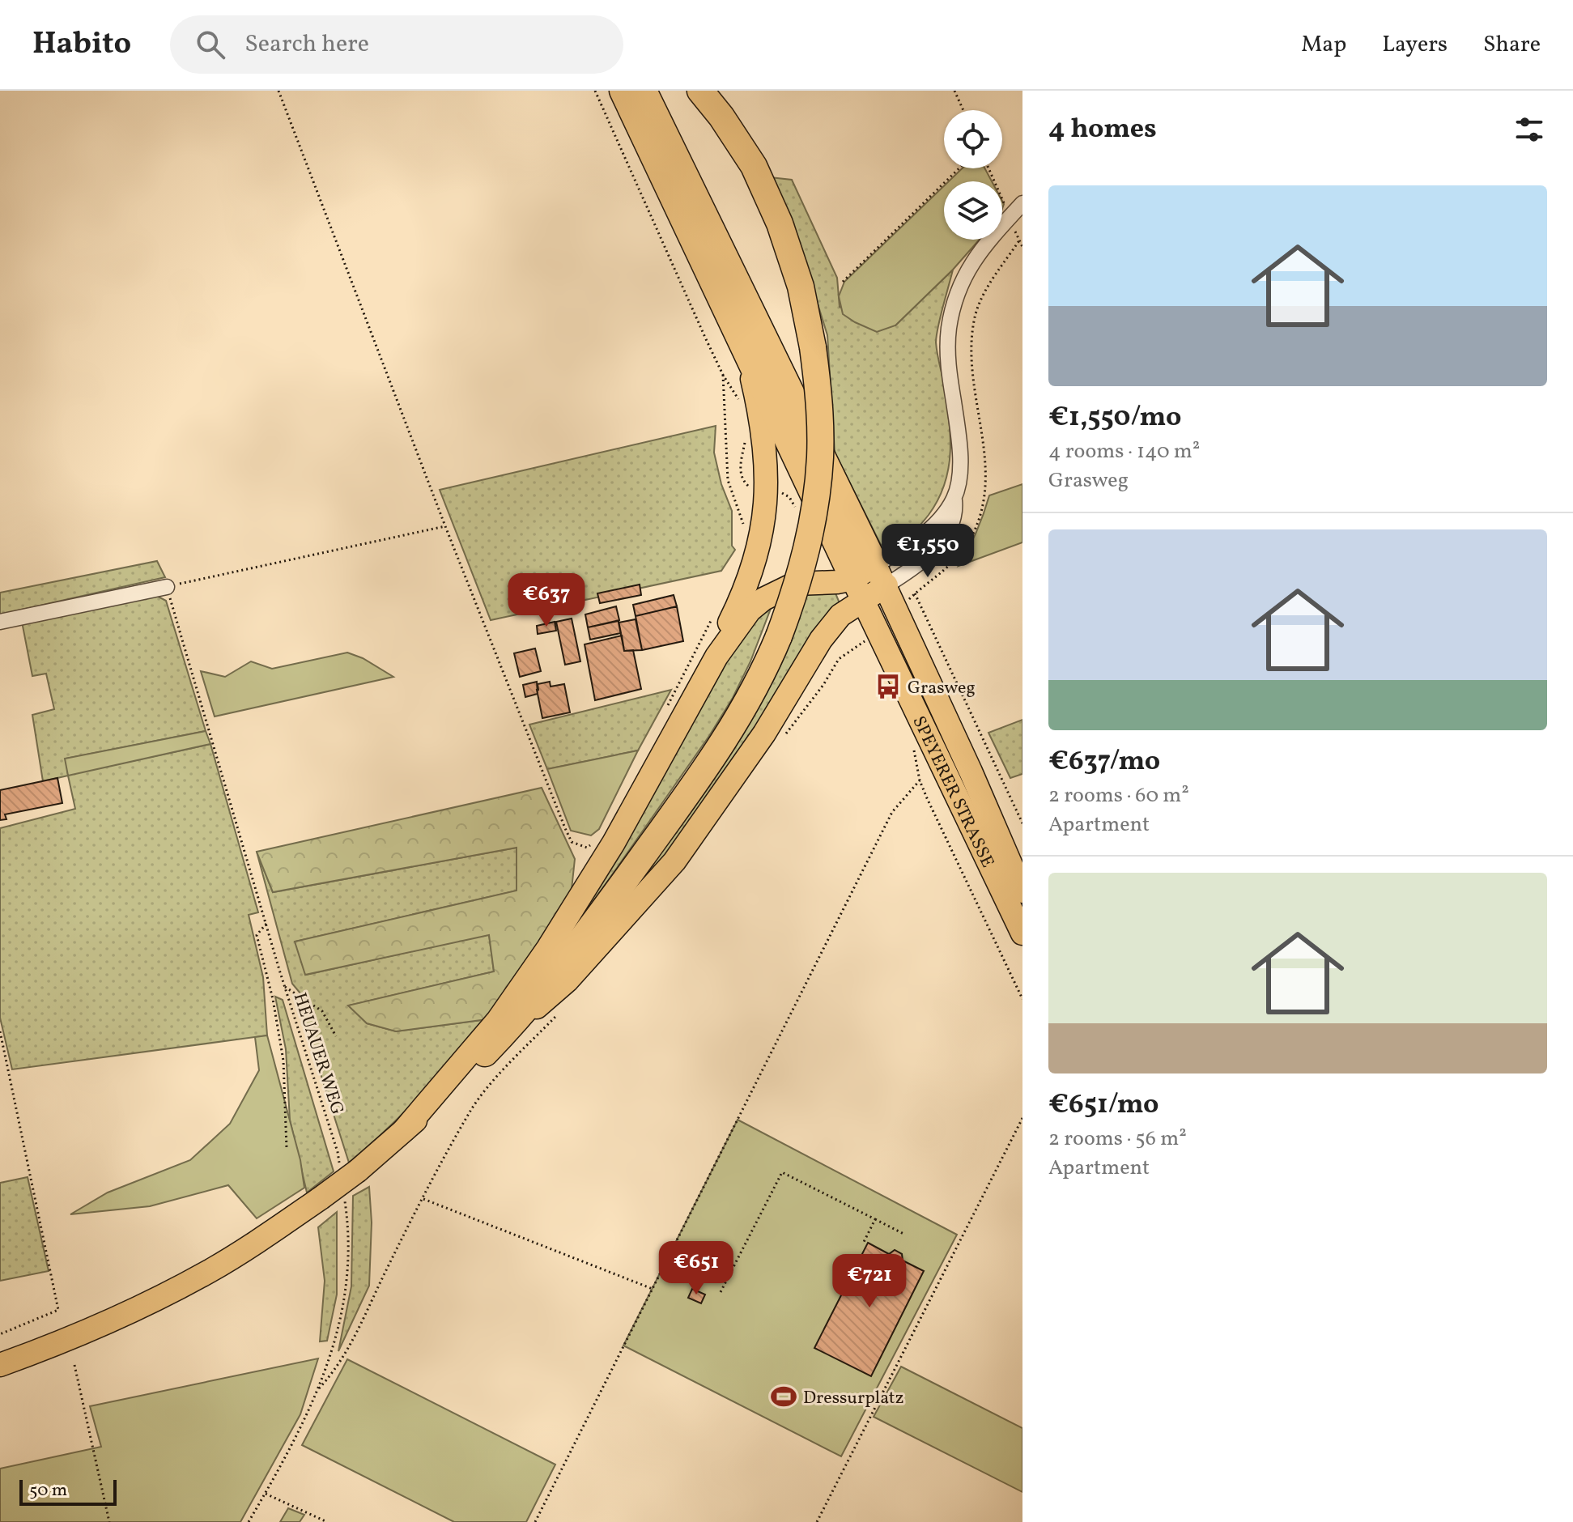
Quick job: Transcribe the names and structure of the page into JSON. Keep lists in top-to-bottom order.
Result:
{
  "streets": {
    "main road": ["SPEYERER STRASSE"],
    "path": ["HEUAUER WEG"]
  },
  "places": {
    "bus stop": ["Grasweg"],
    "sports": ["Dressurplatz"]
  },
  "scale_bar": "50 m",
  "page": {
    "header": "Habito",
    "search": "Search here",
    "nav": ["Map", "Layers", "Share"],
    "heading": "4 homes",
    "list": [
      {
        "name": "€1,550/mo",
        "note": "4 rooms · 140 m² · Grasweg"
      },
      {
        "name": "€637/mo",
        "note": "2 rooms · 60 m² · Apartment"
      },
      {
        "name": "€651/mo",
        "note": "2 rooms · 56 m² · Apartment"
      }
    ],
    "price": [
      "€1,550",
      "€637",
      "€651",
      "€721"
    ],
    "scale": "50 m"
  }
}
